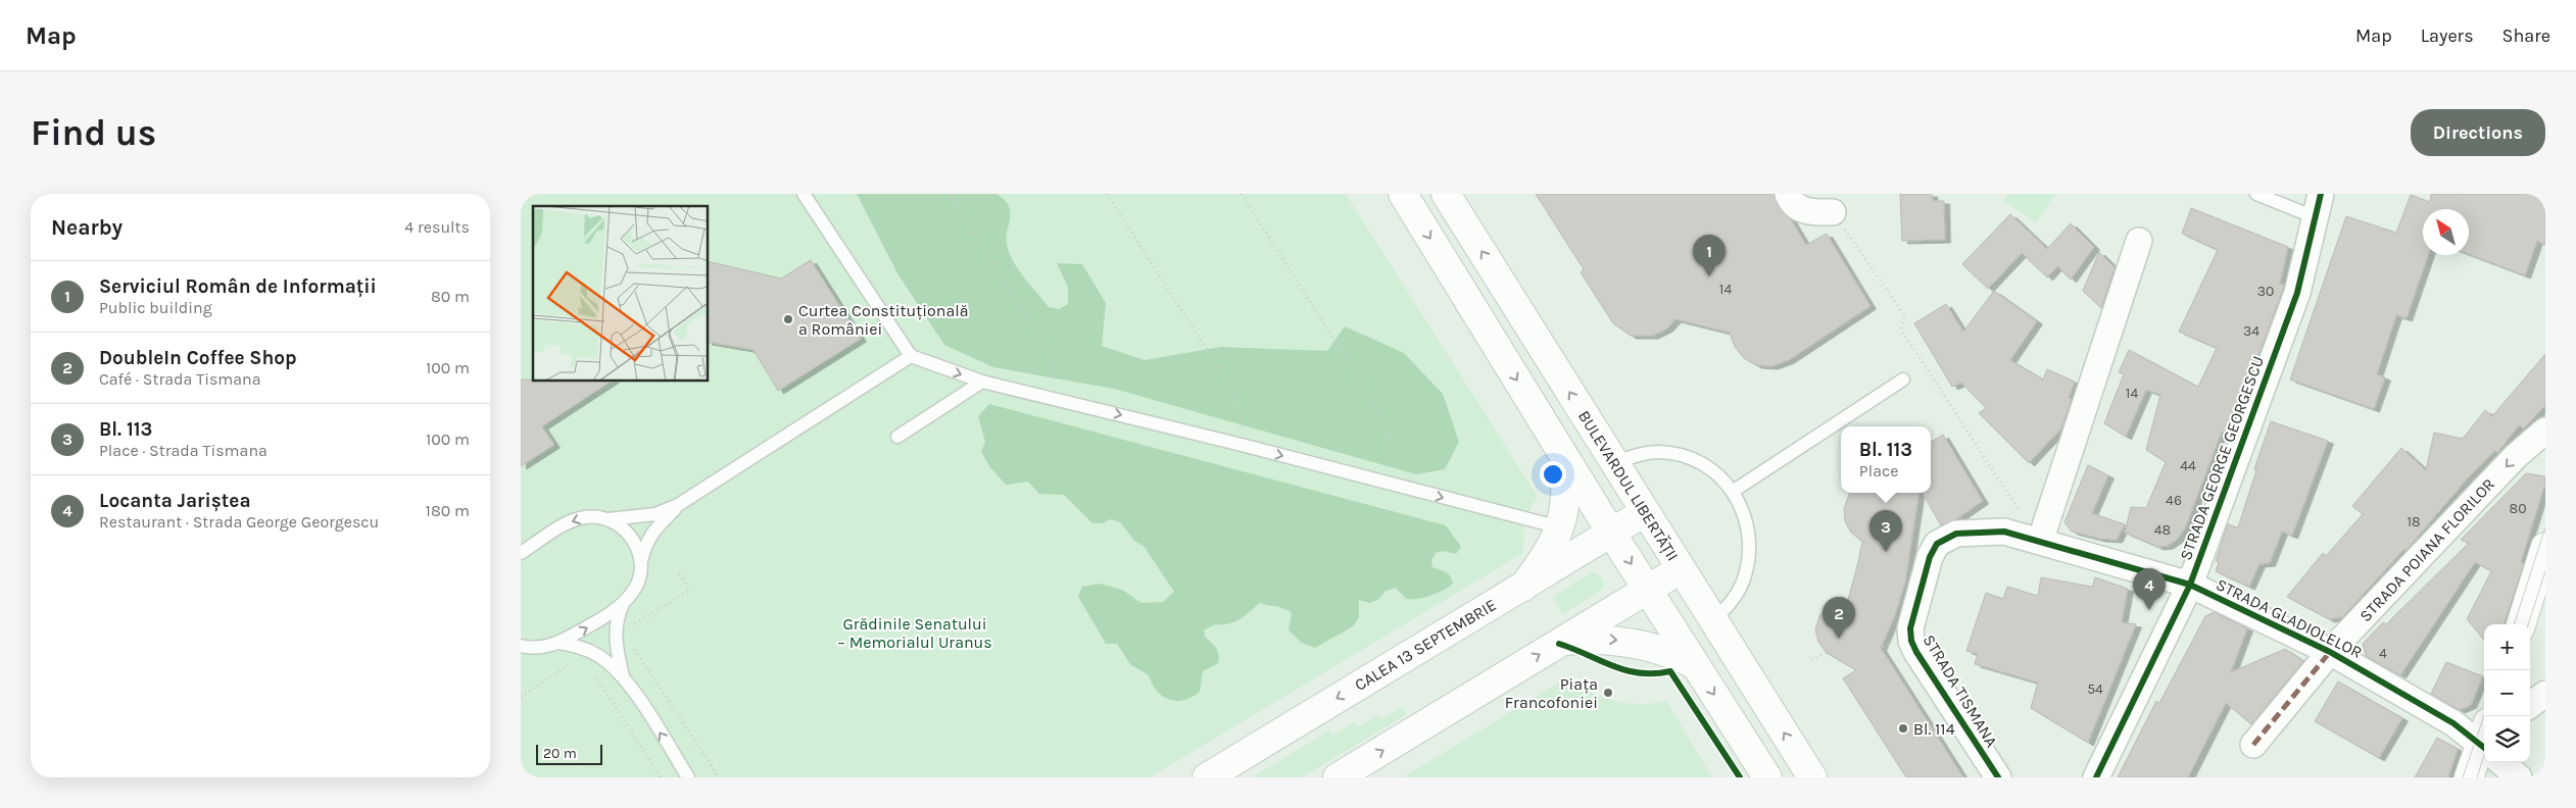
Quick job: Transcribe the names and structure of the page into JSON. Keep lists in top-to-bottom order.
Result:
{
  "streets": {
    "main road": ["BULEVARDUL LIBERTĂȚII", "CALEA 13 SEPTEMBRIE"],
    "street": [
      "STRADA GEORGE GEORGESCU",
      "STRADA POIANA FLORILOR",
      "STRADA GLADIOLELOR",
      "STRADA TISMANA"
    ]
  },
  "crossings": [
    ["STRADA GEORGE GEORGESCU", "STRADA GLADIOLELOR"],
    ["BULEVARDUL LIBERTĂȚII", "CALEA 13 SEPTEMBRIE"],
    ["STRADA POIANA FLORILOR", "STRADA GLADIOLELOR"],
    ["STRADA GLADIOLELOR", "STRADA TISMANA"]
  ],
  "one_way": ["STRADA POIANA FLORILOR"],
  "parks": ["Grădinile Senatului – Memorialul Uranus"],
  "places": ["Curtea Constituțională a României", "Piața Francofoniei", "Bl. 114"],
  "house_numbers": [
    "14",
    "30",
    "34",
    "14",
    "44",
    "46",
    "80",
    "18",
    "48",
    "4",
    "54"
  ],
  "scale_bar": "20 m",
  "north": "top left",
  "page": {
    "header": "Map",
    "nav": ["Map", "Layers", "Share"],
    "buttons": "Directions",
    "title": "Find us",
    "heading": ["Nearby", "4 results"],
    "pins": [
      "1",
      "3",
      "4",
      "2"
    ],
    "list": [
      {
        "mark": "1",
        "name": "Serviciul Român de Informații",
        "note": "Public building",
        "value": "80 m"
      },
      {
        "mark": "2",
        "name": "DoubleIn Coffee Shop",
        "note": "Café · Strada Tismana",
        "value": "100 m"
      },
      {
        "mark": "3",
        "name": "Bl. 113",
        "note": "Place · Strada Tismana",
        "value": "100 m"
      },
      {
        "mark": "4",
        "name": "Locanta Jariștea",
        "note": "Restaurant · Strada George Georgescu",
        "value": "180 m"
      }
    ],
    "popup": ["Bl. 113", "Place"],
    "map_buttons": ["+", "−"],
    "scale": "20 m"
  }
}
